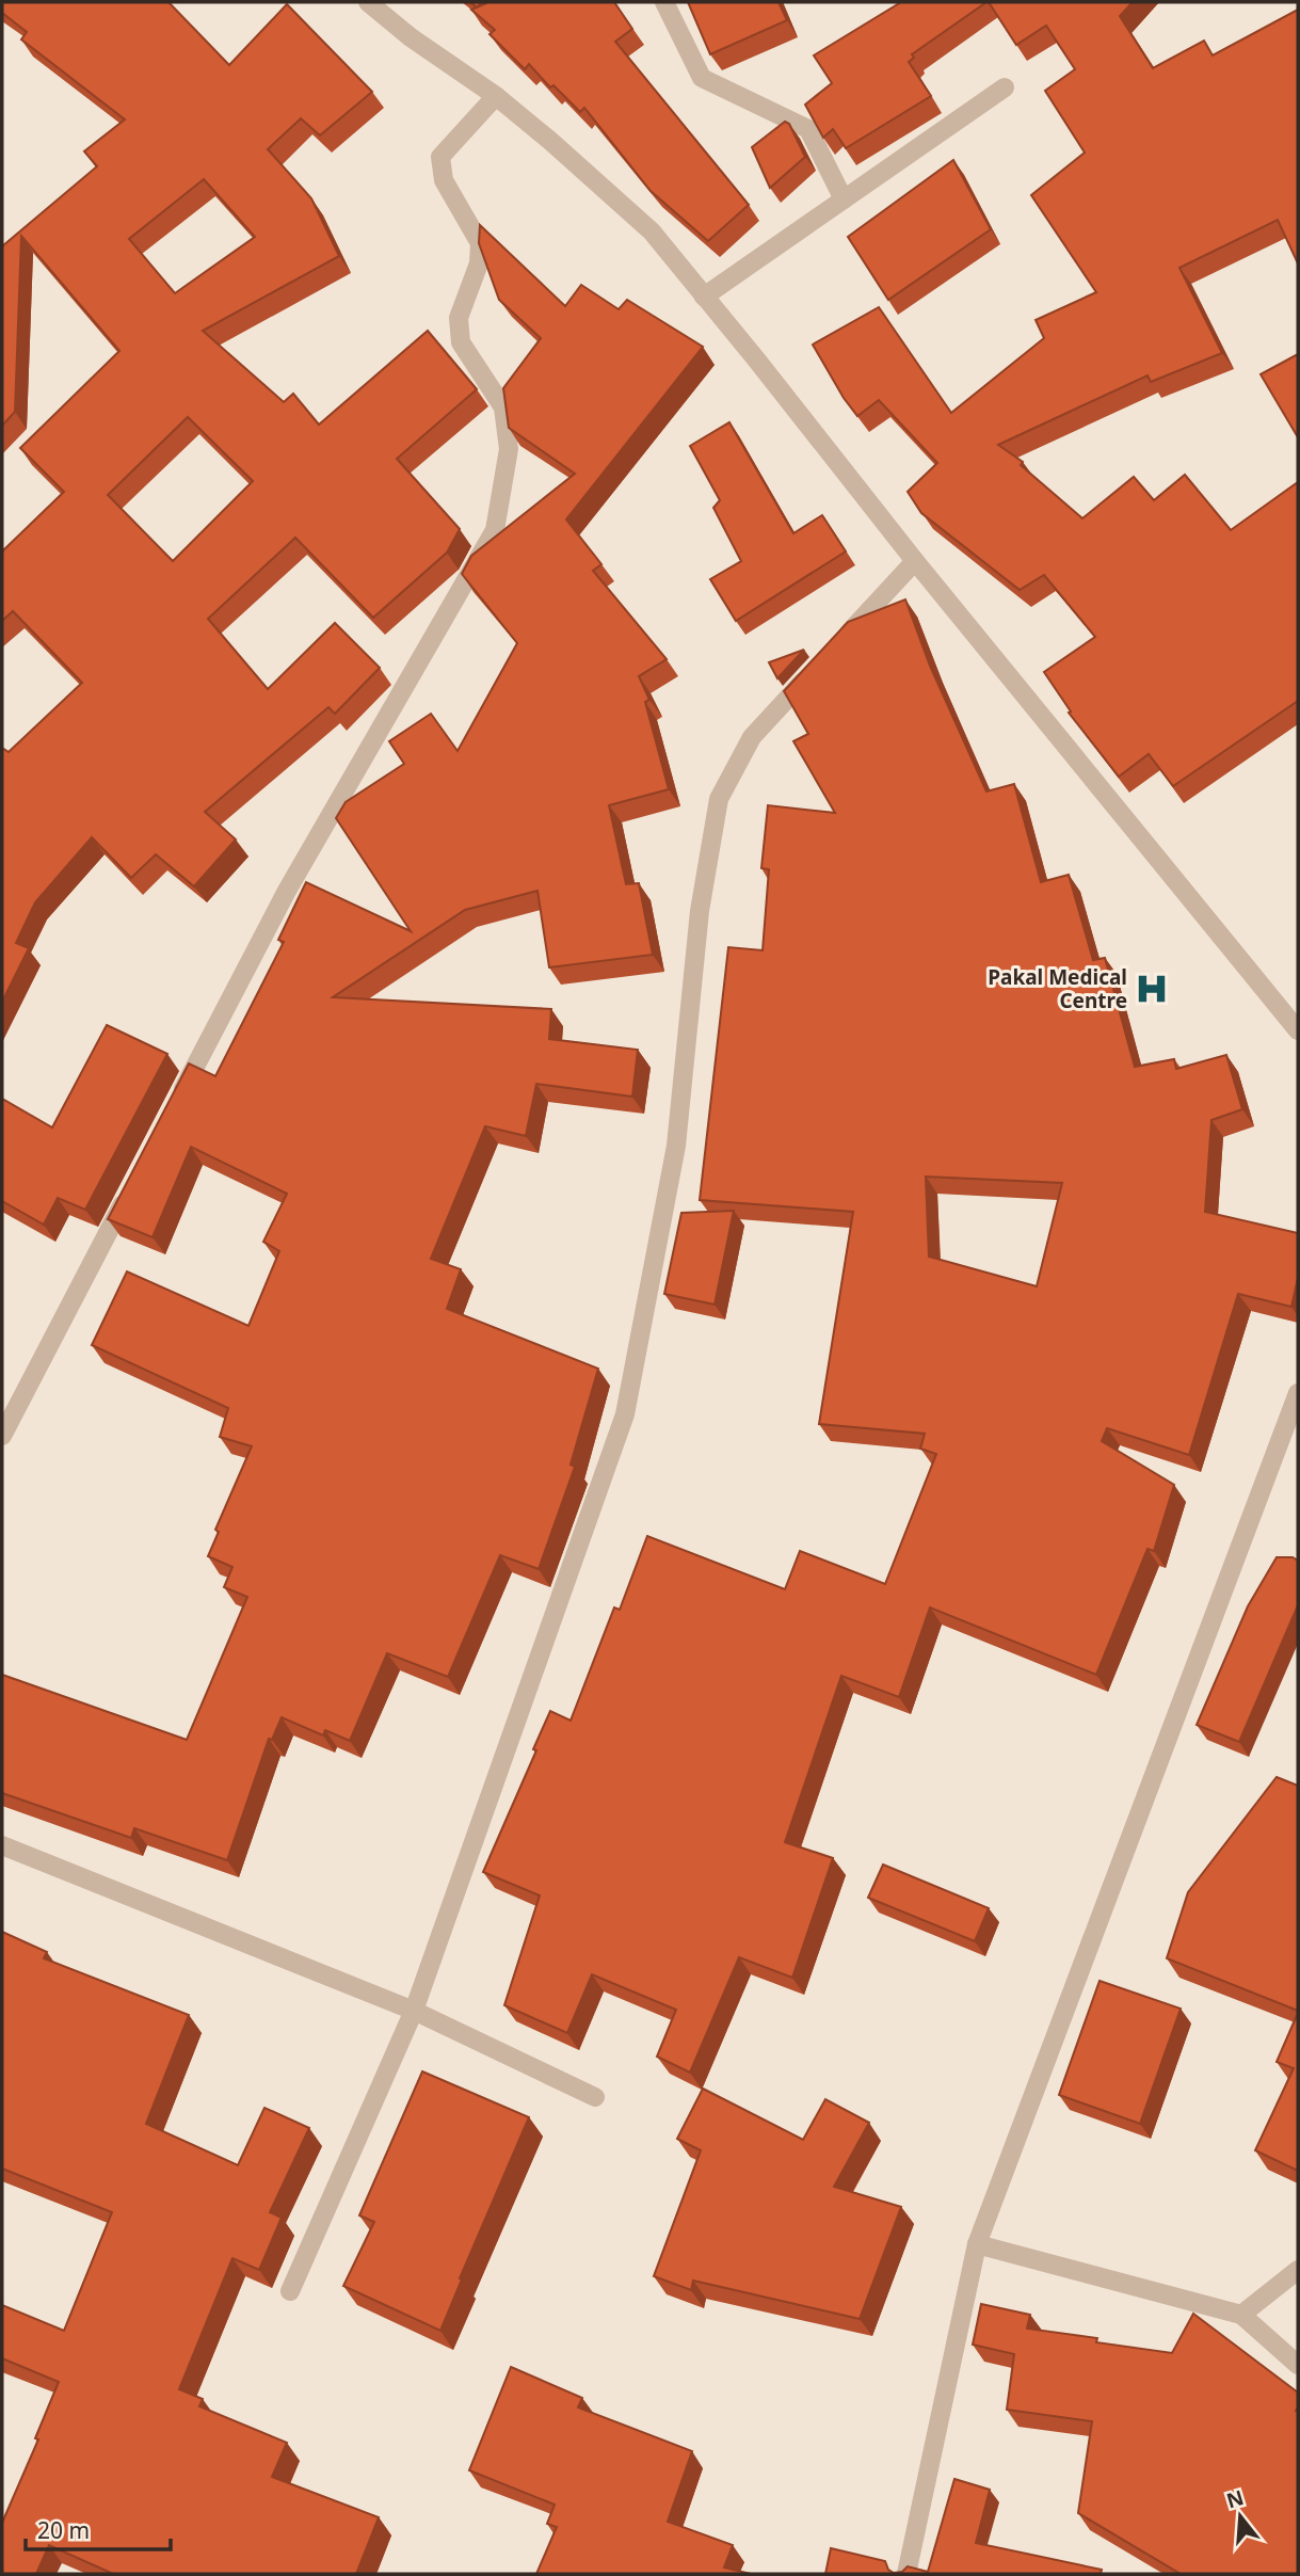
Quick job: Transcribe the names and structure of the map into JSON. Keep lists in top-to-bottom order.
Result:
{
  "places": {
    "hospital": ["Pakal Medical Centre"]
  },
  "scale_bar": "20 m",
  "north": "top"
}
